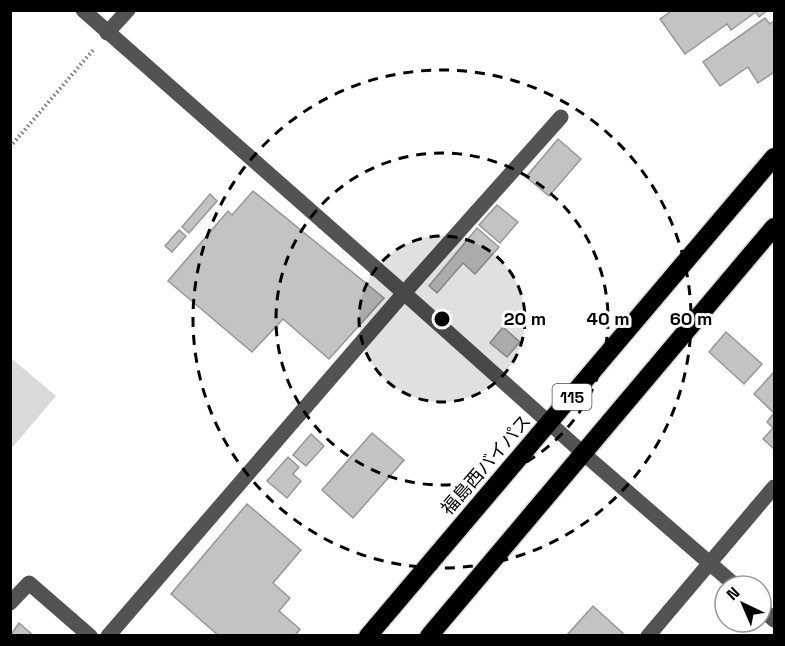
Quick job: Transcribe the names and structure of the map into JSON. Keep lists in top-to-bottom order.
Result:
{
  "streets": {
    "highway": ["115", "福島西バイパス"]
  },
  "north": "top left",
  "rings": ["20 m", "40 m", "60 m"]
}
